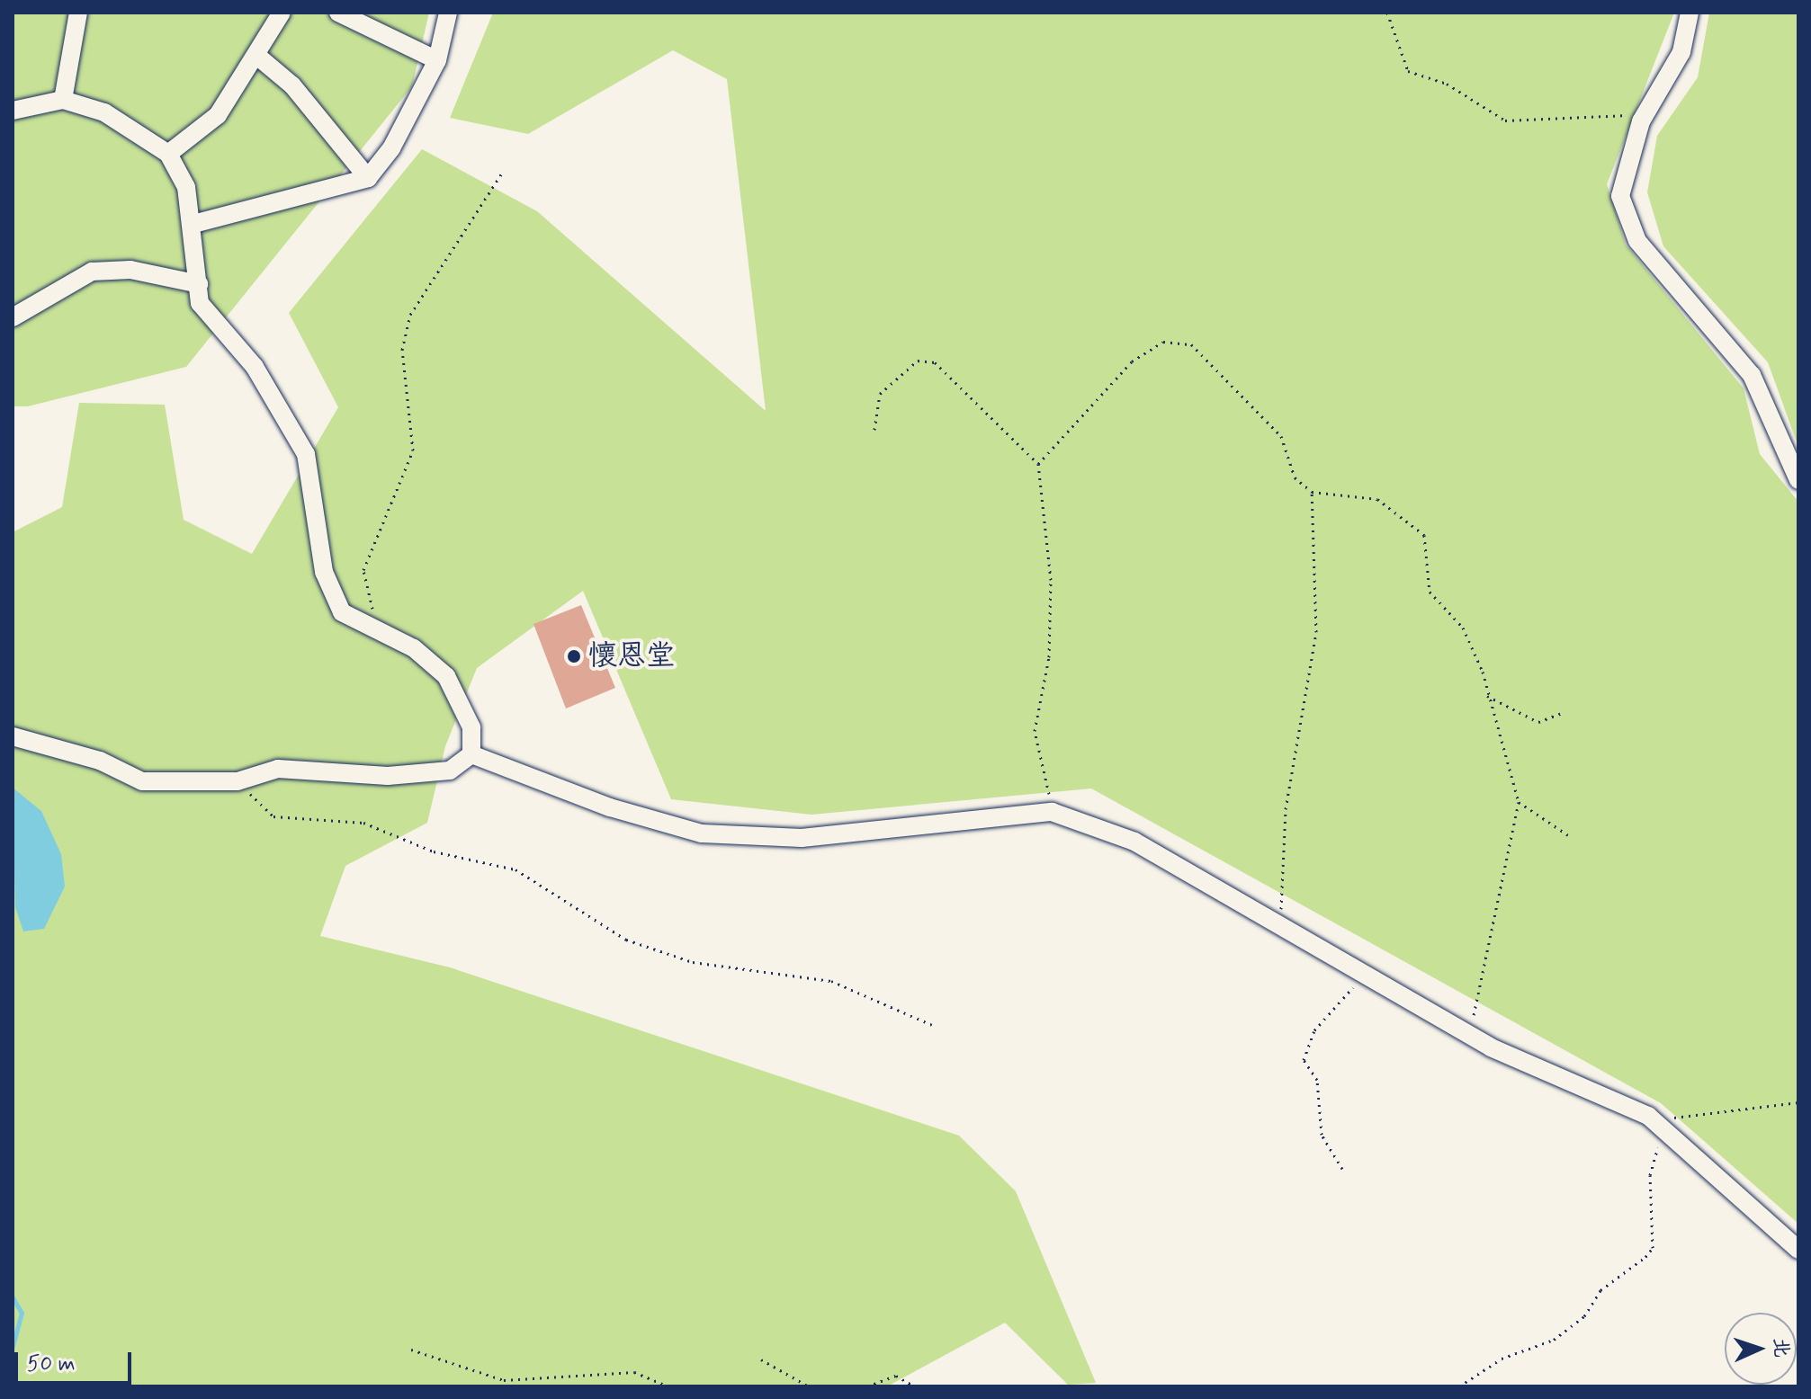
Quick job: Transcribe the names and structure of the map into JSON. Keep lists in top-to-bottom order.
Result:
{
  "places": ["懷恩堂"],
  "scale_bar": "50 m",
  "north": "right"
}
